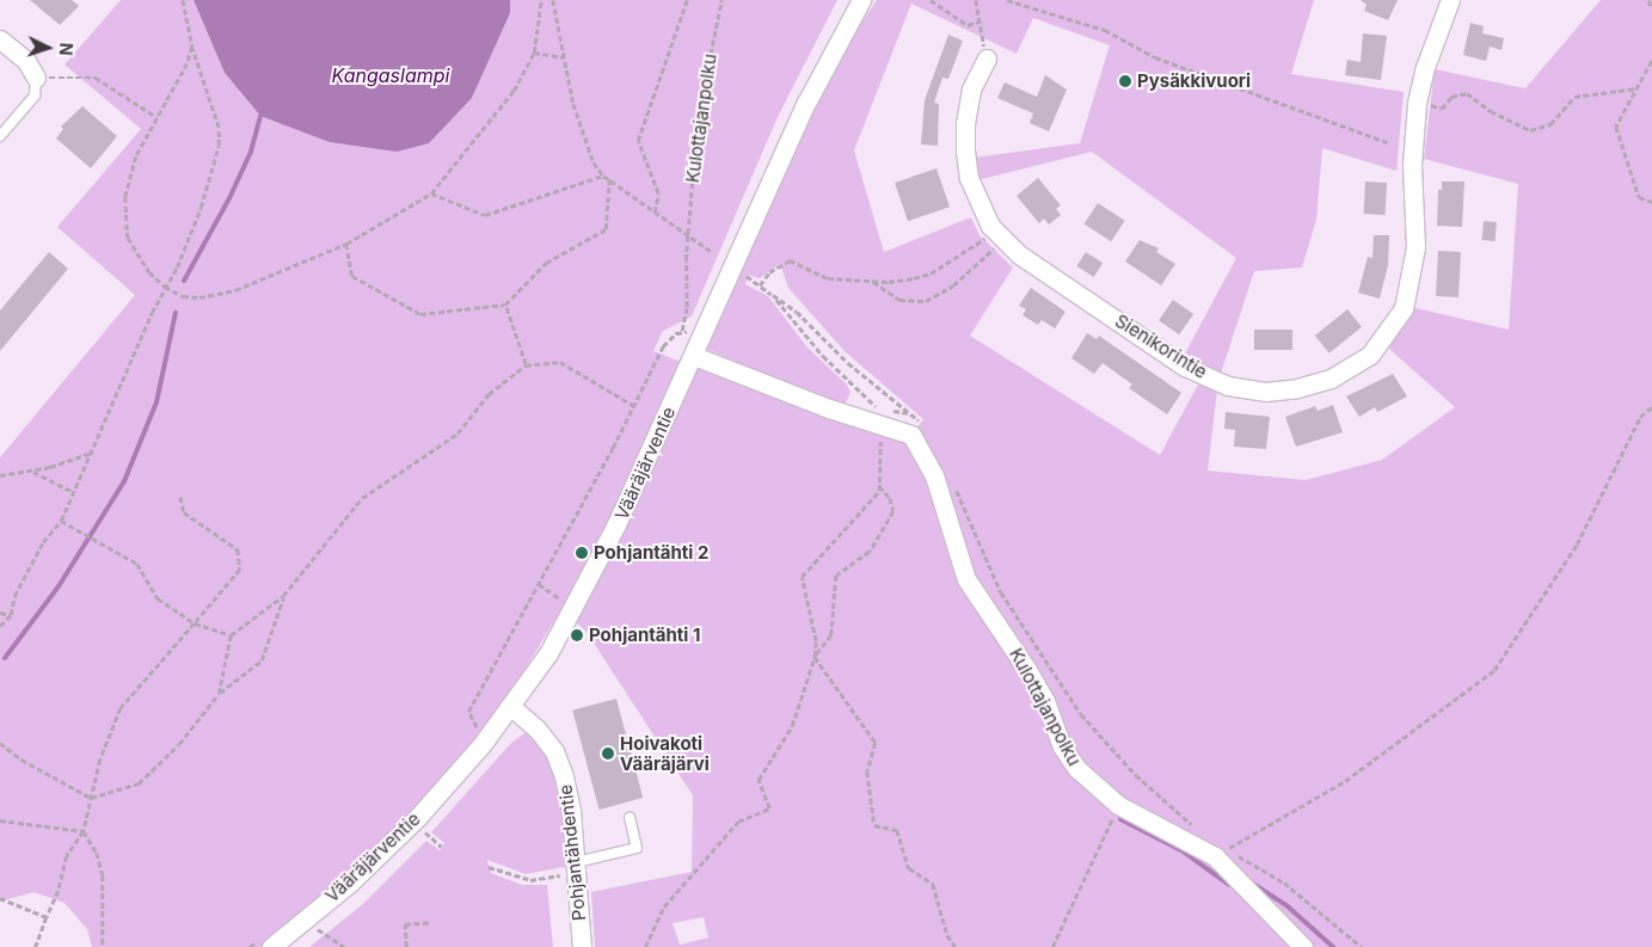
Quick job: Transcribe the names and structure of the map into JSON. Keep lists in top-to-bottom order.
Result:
{
  "streets": {
    "street": [
      "Kulottajanpolku",
      "Sienikorintie",
      "Vääräjärventie",
      "Pohjantähdentie"
    ]
  },
  "crossings": [
    ["Kulottajanpolku", "Vääräjärventie"],
    ["Vääräjärventie", "Pohjantähdentie"]
  ],
  "water": ["Kangaslampi"],
  "places": [
    "Pysäkkivuori",
    "Pohjantähti 2",
    "Pohjantähti 1",
    "Hoivakoti Vääräjärvi"
  ],
  "north": "right"
}
